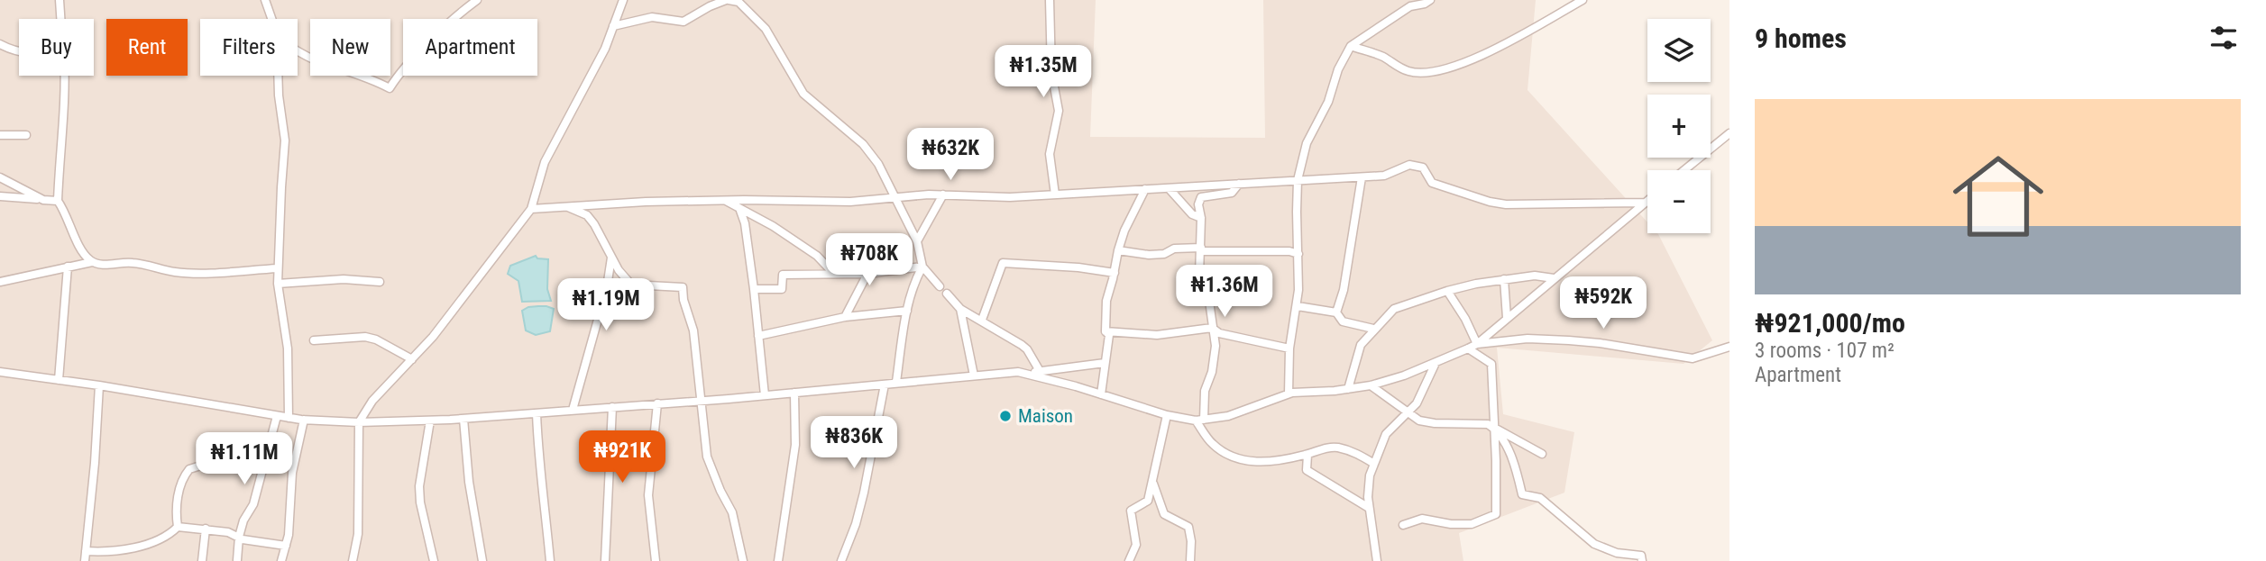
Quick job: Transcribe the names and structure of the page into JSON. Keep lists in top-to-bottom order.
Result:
{
  "places": ["Maison"],
  "page": {
    "heading": "9 homes",
    "map_buttons": ["+", "−"],
    "chip": [
      "Buy",
      "Rent",
      "Filters",
      "New",
      "Apartment"
    ],
    "price": [
      "₦1.35M",
      "₦632K",
      "₦708K",
      "₦1.36M",
      "₦592K",
      "₦1.19M",
      "₦836K",
      "₦921K",
      "₦1.11M"
    ],
    "list": [
      {
        "name": "₦921,000/mo",
        "note": "3 rooms · 107 m² · Apartment"
      }
    ]
  }
}
